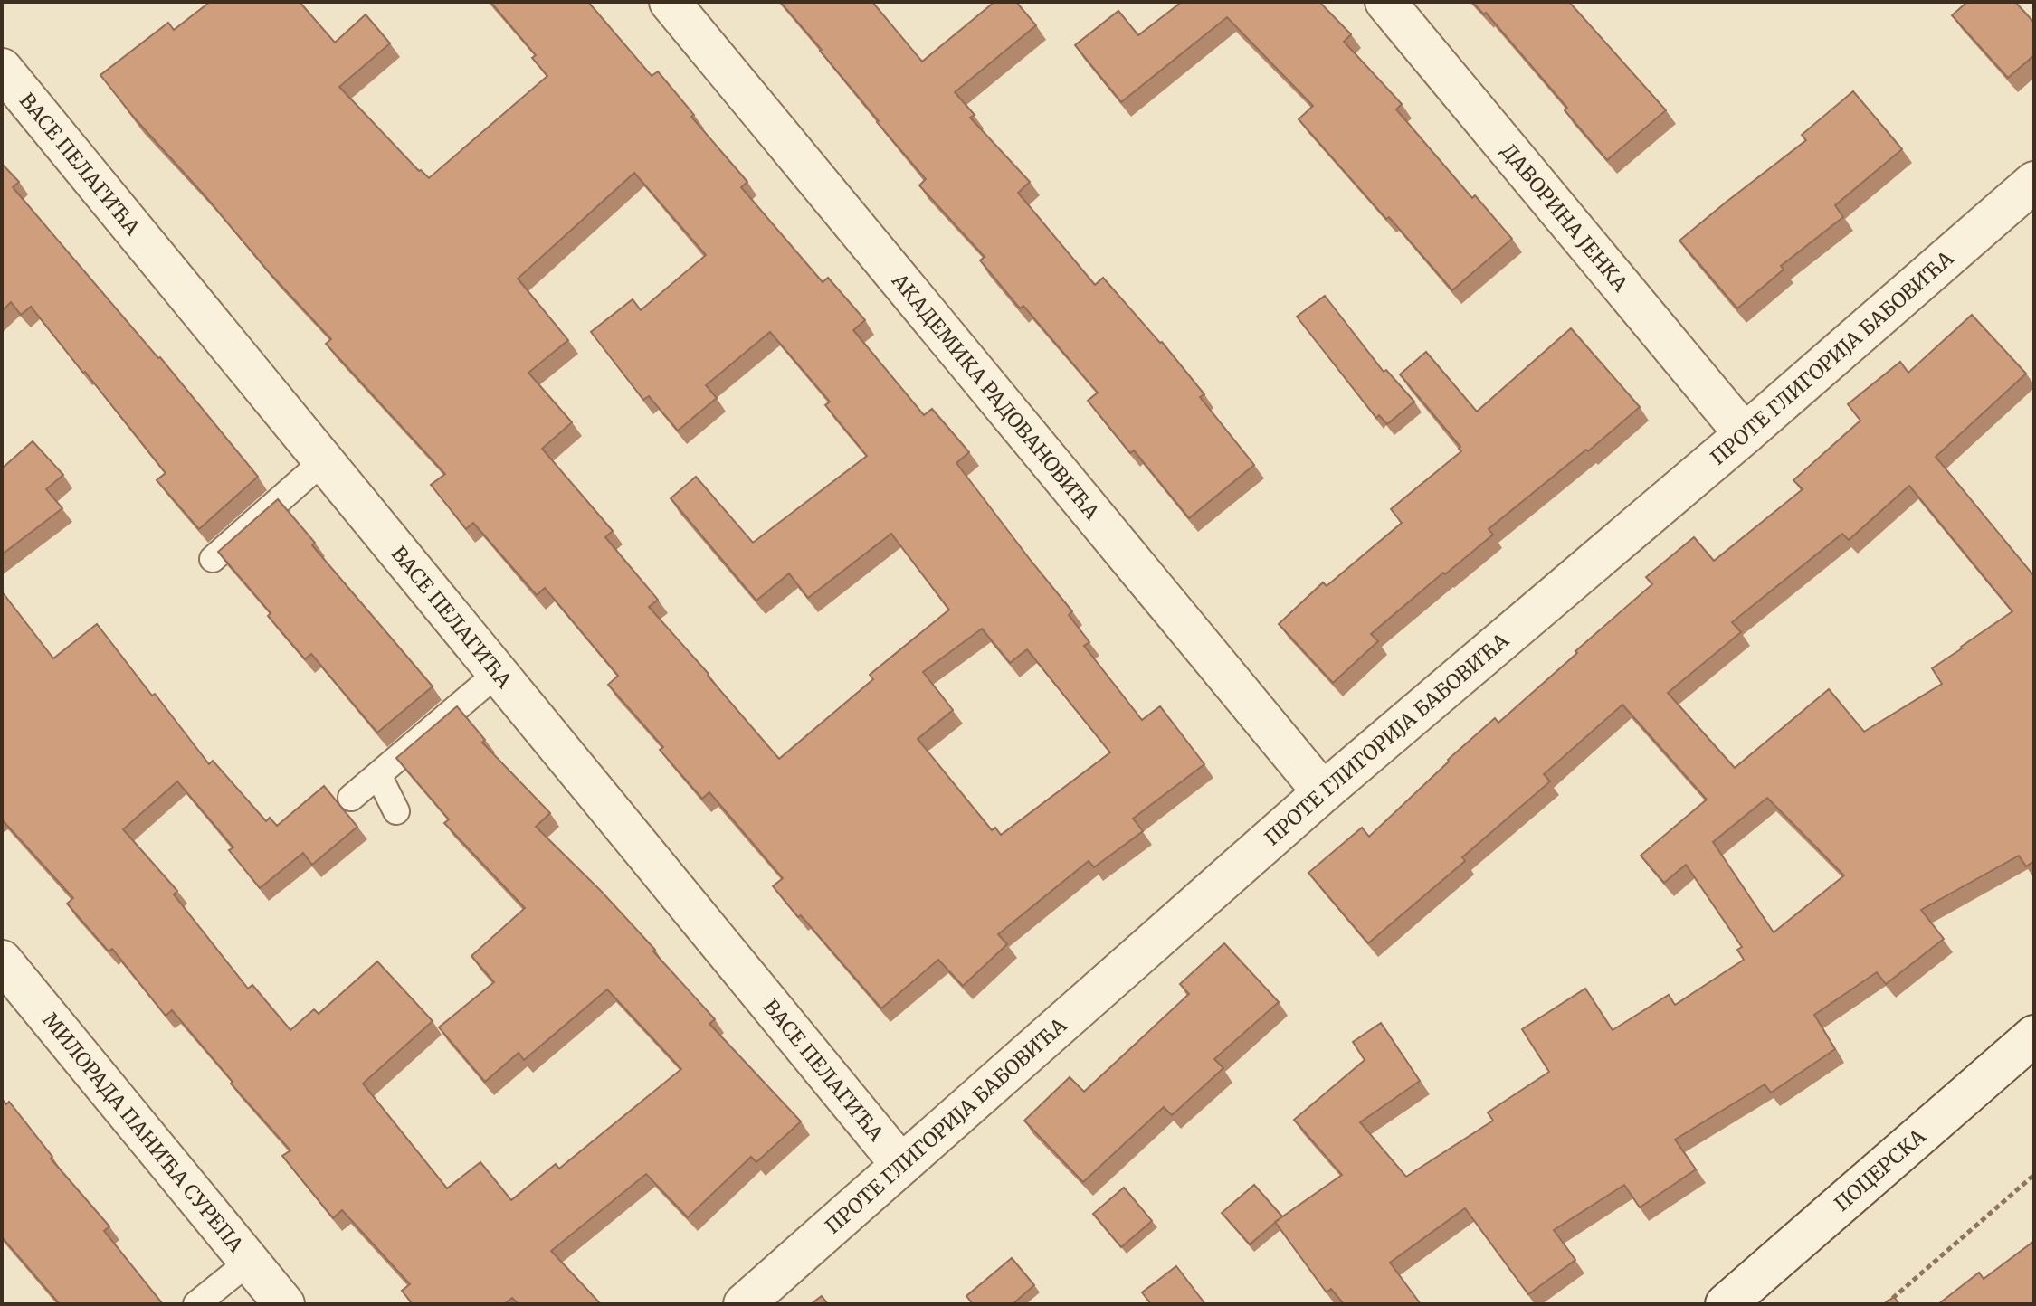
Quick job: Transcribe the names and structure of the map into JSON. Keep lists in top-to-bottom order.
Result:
{
  "streets": {
    "street": [
      "ВАСЕ ПЕЛАГИЋА",
      "ДАВОРИНА ЈЕНКА",
      "ПРОТЕ ГЛИГОРИЈА БАБОВИЋА",
      "АКАДЕМИКА РАДОВАНОВИЋА",
      "МИЛОРАДА ПАНИЋА СУРЕПА",
      "ПОЦЕРСКА"
    ]
  },
  "crossings": [
    ["ВАСЕ ПЕЛАГИЋА", "ПРОТЕ ГЛИГОРИЈА БАБОВИЋА"],
    ["ДАВОРИНА ЈЕНКА", "ПРОТЕ ГЛИГОРИЈА БАБОВИЋА"],
    ["ПРОТЕ ГЛИГОРИЈА БАБОВИЋА", "АКАДЕМИКА РАДОВАНОВИЋА"]
  ]
}
